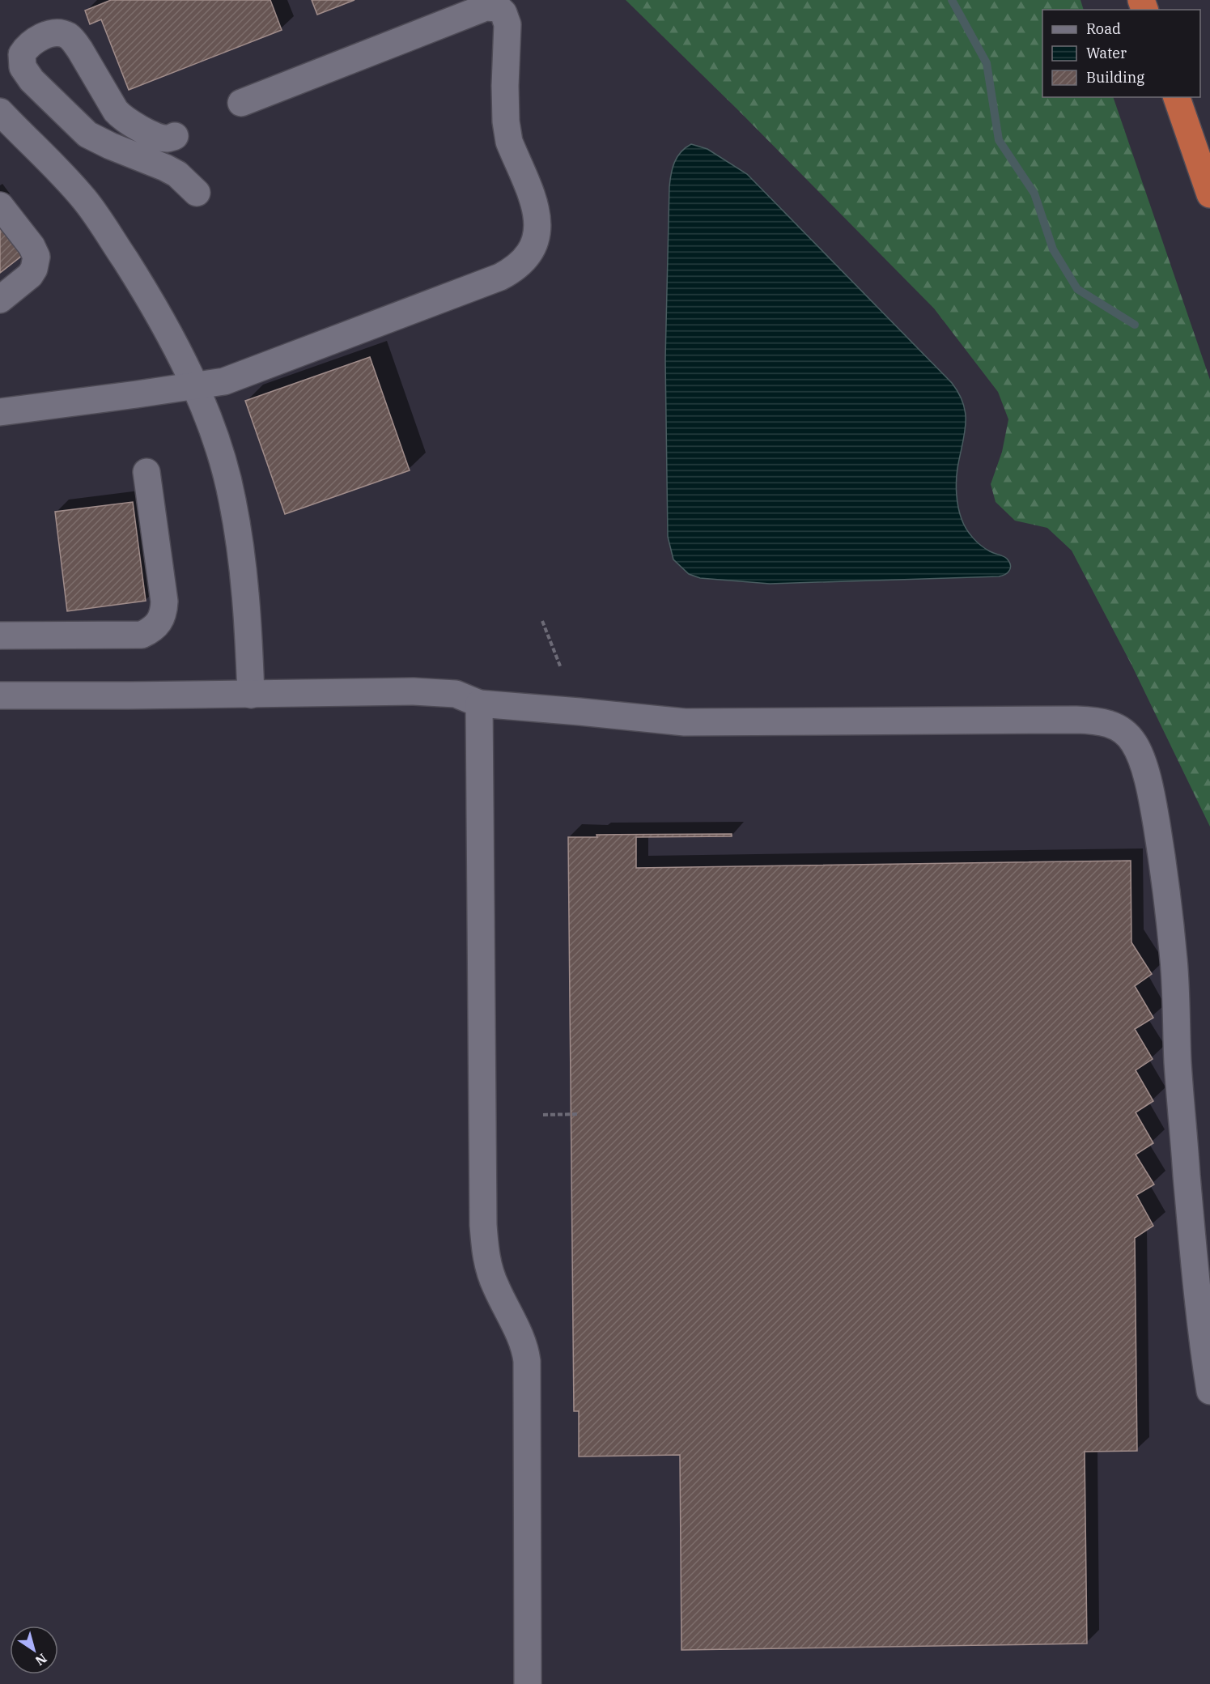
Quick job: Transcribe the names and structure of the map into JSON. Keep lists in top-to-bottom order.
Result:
{
  "legend": ["Road", "Water", "Building"],
  "north": "bottom right"
}
